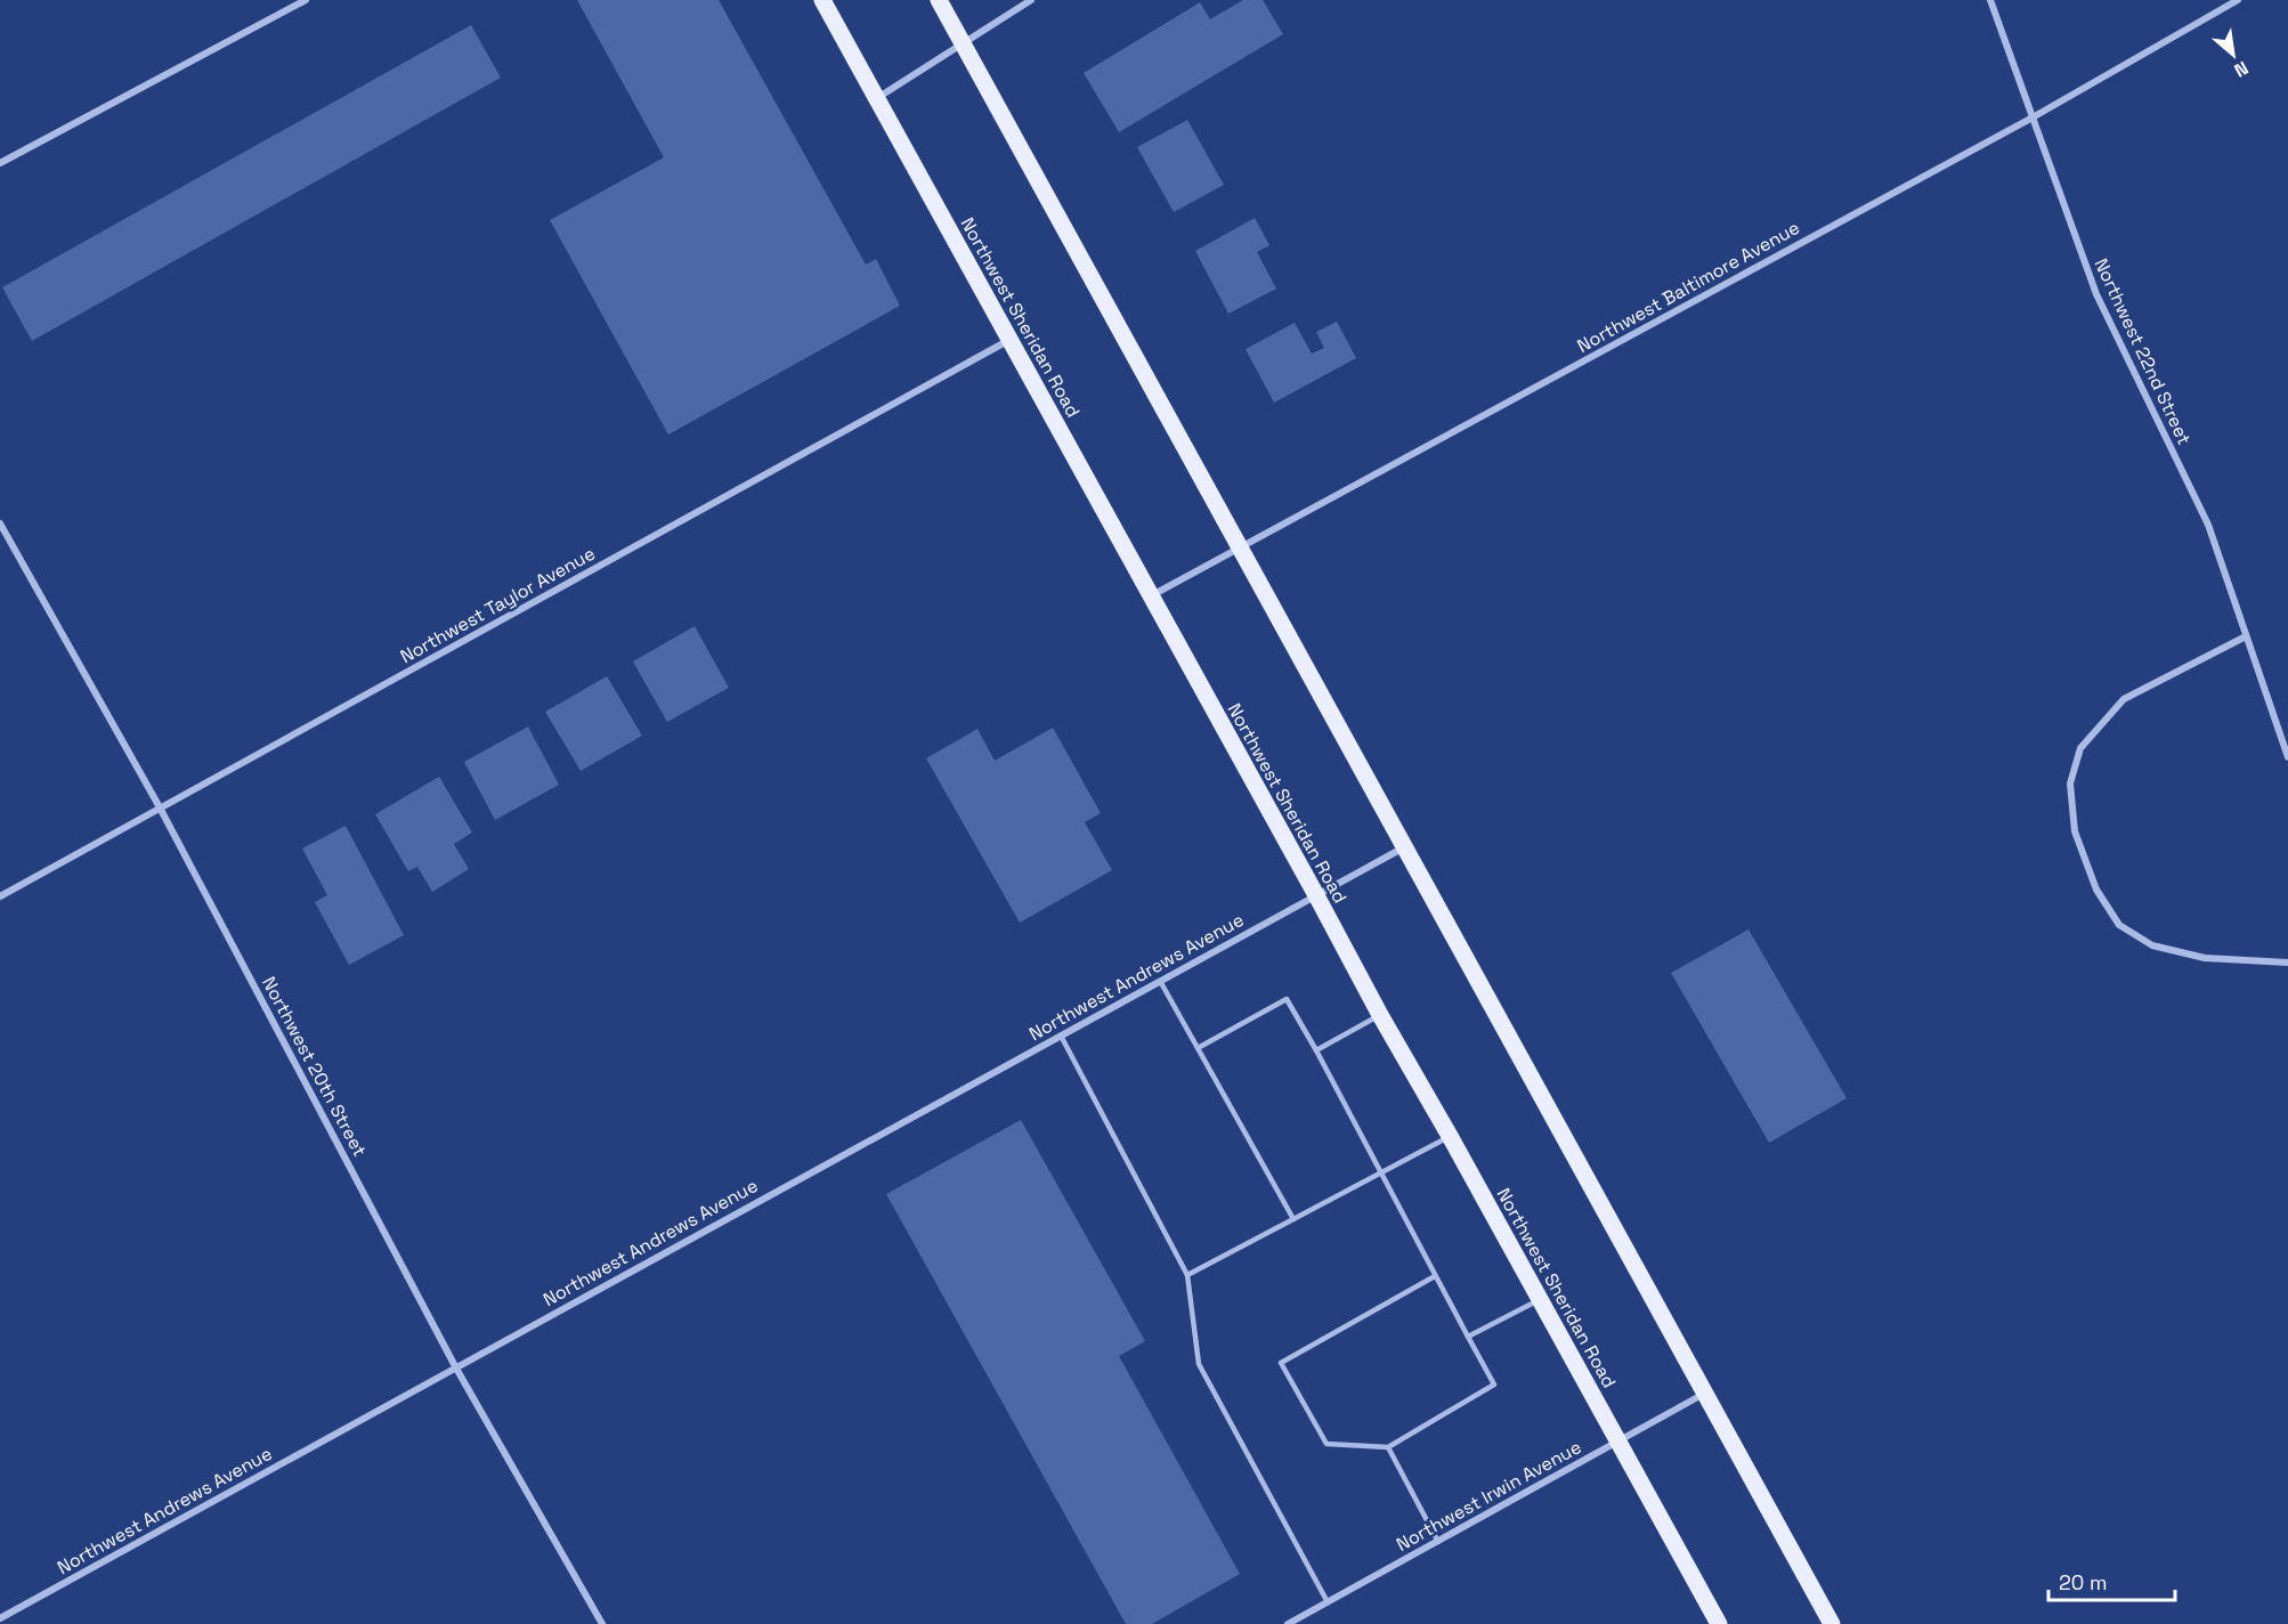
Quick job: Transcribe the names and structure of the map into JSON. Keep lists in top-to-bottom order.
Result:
{
  "streets": {
    "main road": ["Northwest Sheridan Road"],
    "street": [
      "Northwest Baltimore Avenue",
      "Northwest 22nd Street",
      "Northwest Taylor Avenue",
      "Northwest Andrews Avenue",
      "Northwest 20th Street",
      "Northwest Irwin Avenue"
    ]
  },
  "crossings": [
    ["Northwest Baltimore Avenue", "Northwest Sheridan Road"],
    ["Northwest Baltimore Avenue", "Northwest 22nd Street"],
    ["Northwest Sheridan Road", "Northwest Taylor Avenue"],
    ["Northwest Sheridan Road", "Northwest Andrews Avenue"],
    ["Northwest Sheridan Road", "Northwest Irwin Avenue"],
    ["Northwest Taylor Avenue", "Northwest 20th Street"],
    ["Northwest Andrews Avenue", "Northwest 20th Street"]
  ],
  "scale_bar": "20 m",
  "north": "bottom right"
}
